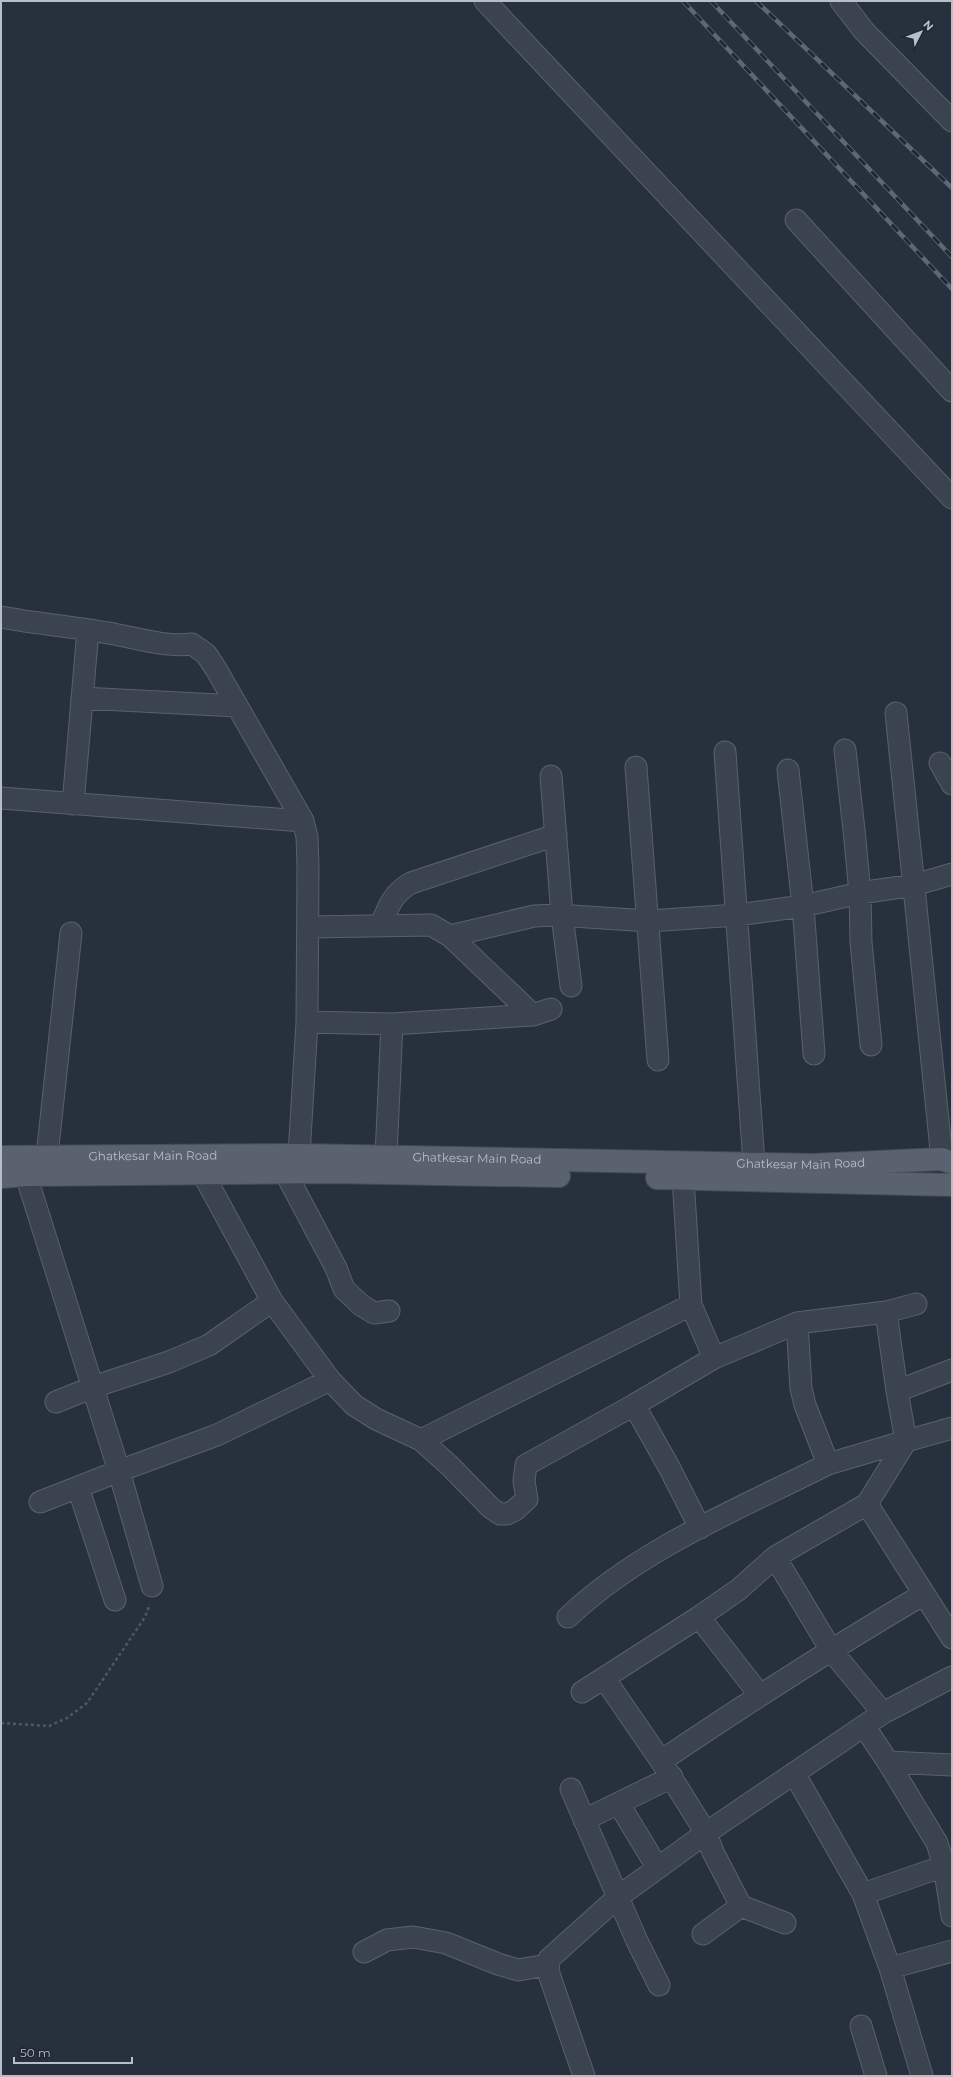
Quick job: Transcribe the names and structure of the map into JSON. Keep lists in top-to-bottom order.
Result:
{
  "streets": {
    "main road": ["Ghatkesar Main Road"]
  },
  "scale_bar": "50 m",
  "north": "top right"
}
